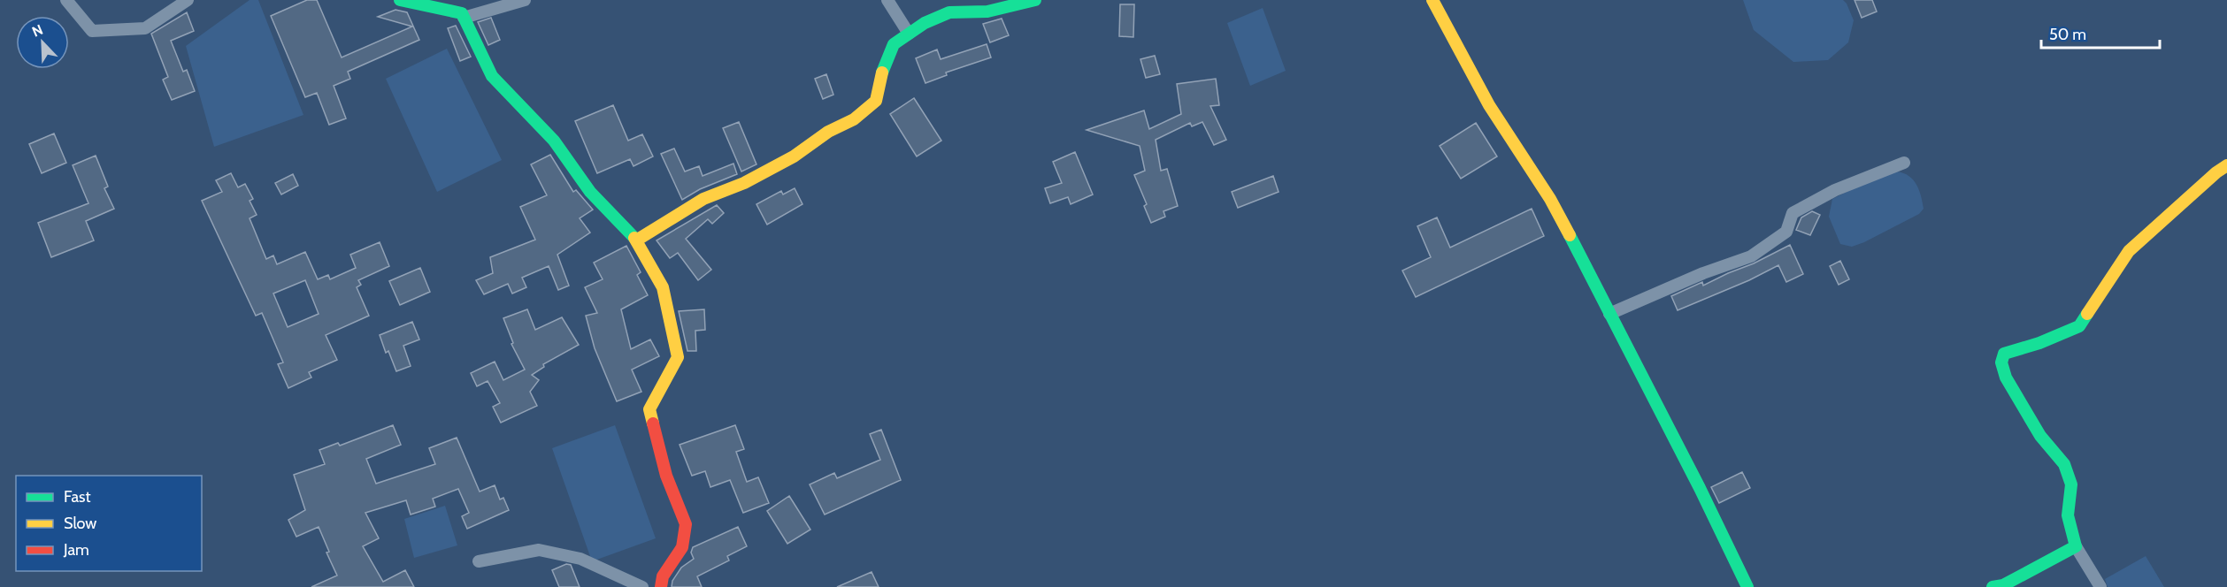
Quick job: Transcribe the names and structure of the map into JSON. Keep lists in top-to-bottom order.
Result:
{
  "legend": ["Fast", "Slow", "Jam"],
  "scale_bar": "50 m",
  "north": "top left"
}
